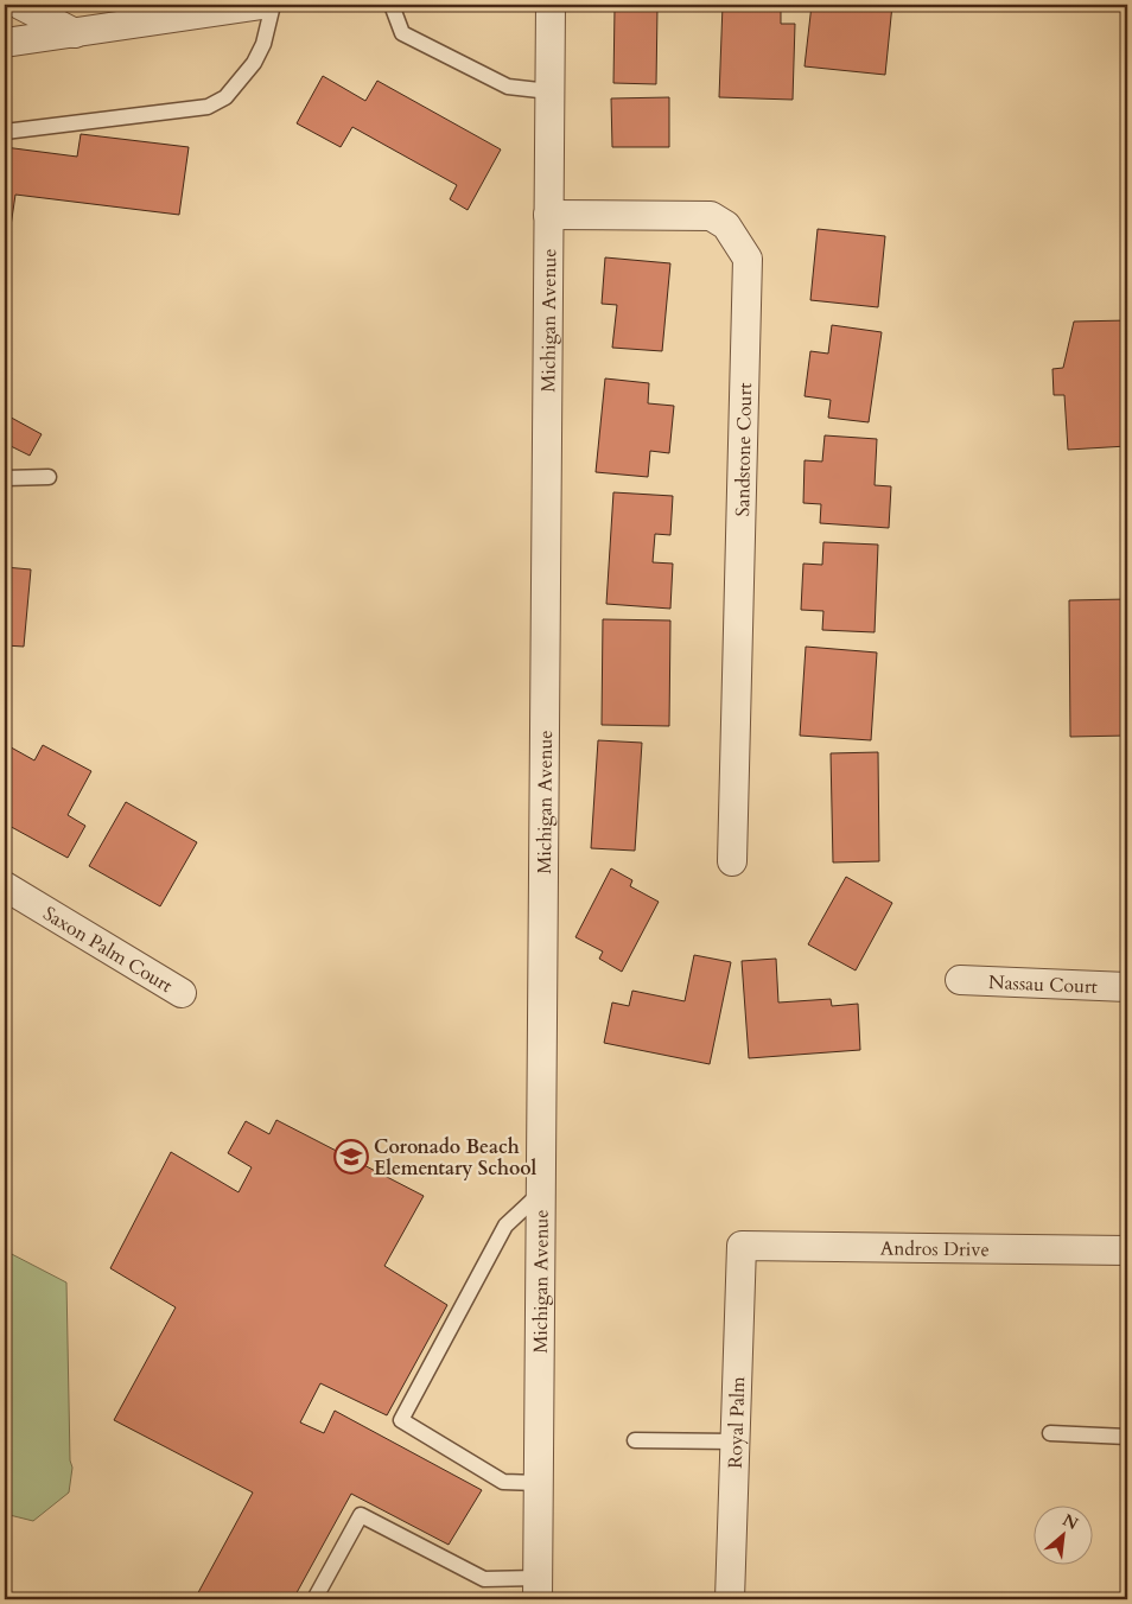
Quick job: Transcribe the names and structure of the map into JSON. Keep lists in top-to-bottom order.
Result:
{
  "streets": {
    "street": [
      "Michigan Avenue",
      "Sandstone Court",
      "Saxon Palm Court",
      "Nassau Court",
      "Andros Drive",
      "Royal Palm"
    ]
  },
  "crossings": [
    ["Michigan Avenue", "Sandstone Court"],
    ["Andros Drive", "Royal Palm"]
  ],
  "places": {
    "school or university": ["Coronado Beach Elementary School"]
  },
  "north": "top right"
}
